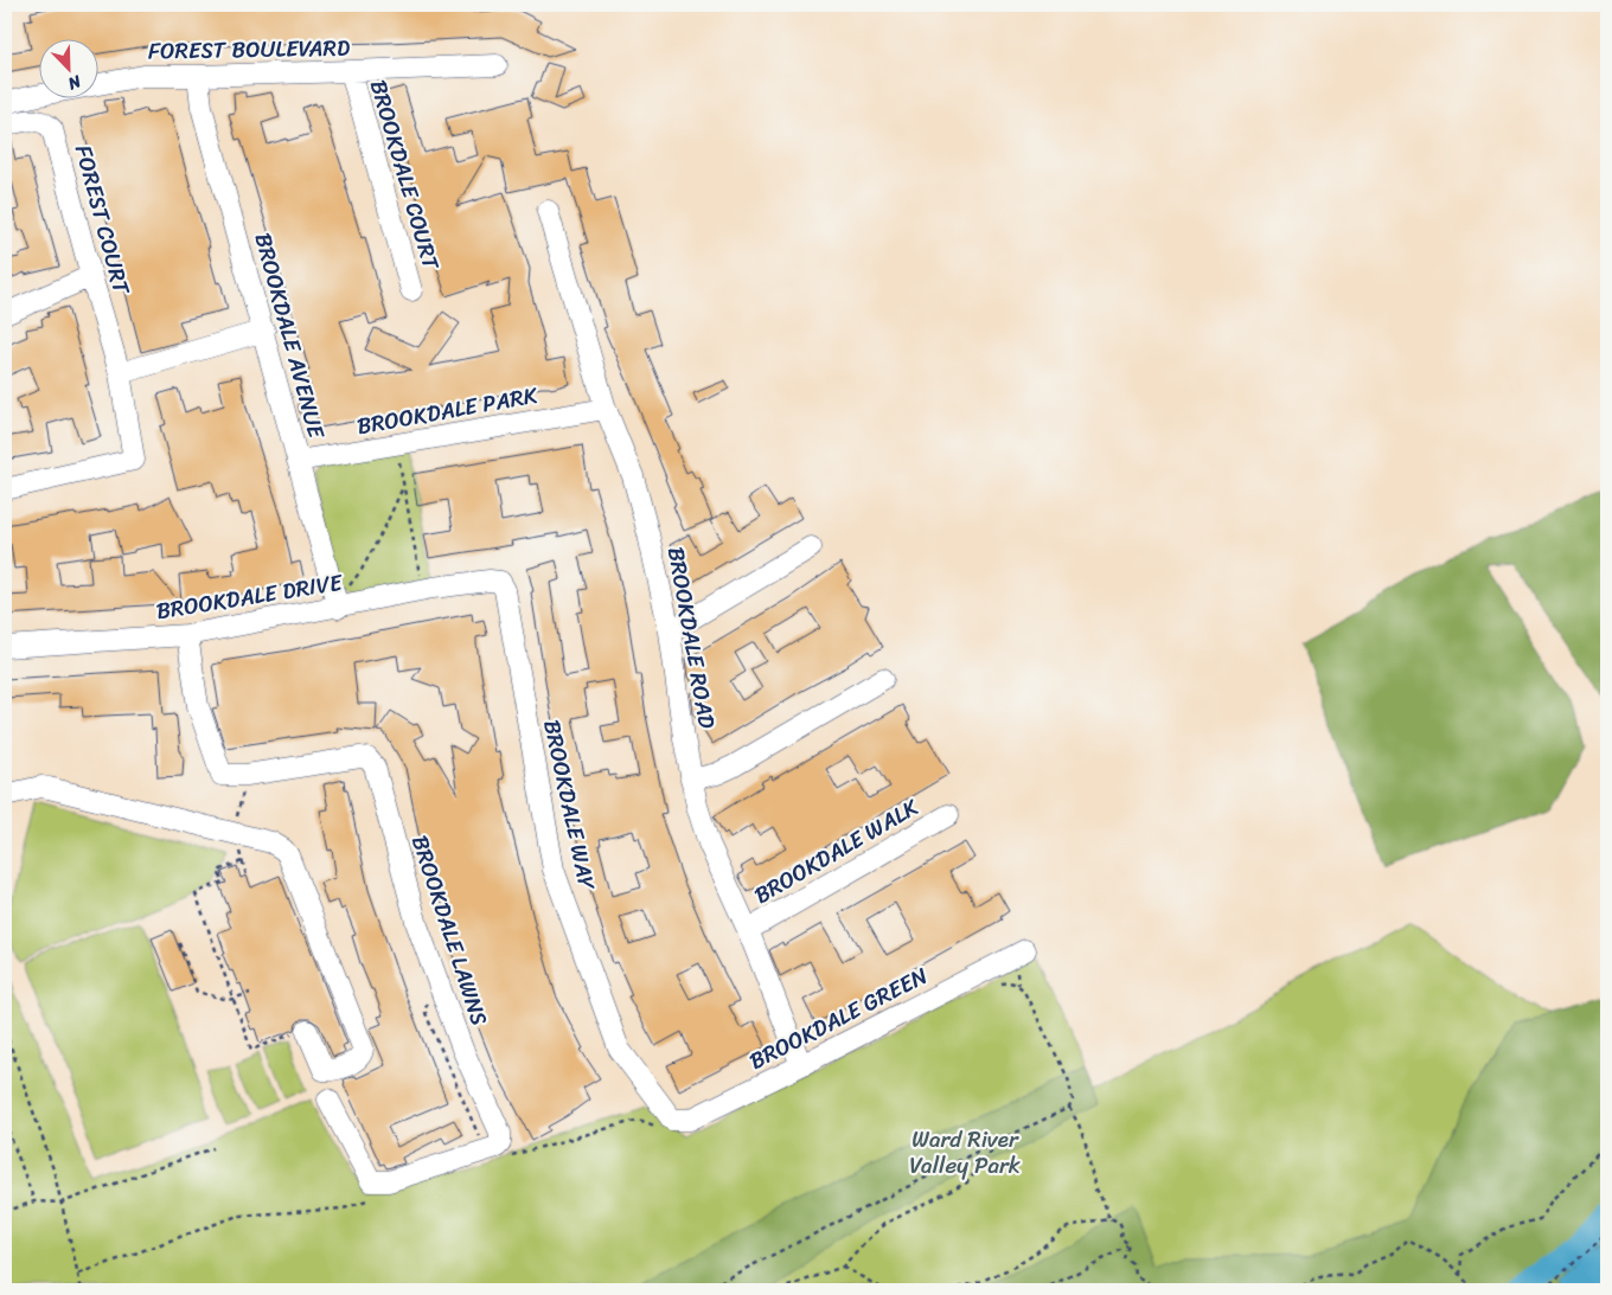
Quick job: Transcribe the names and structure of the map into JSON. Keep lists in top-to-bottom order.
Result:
{
  "streets": {
    "street": [
      "FOREST BOULEVARD",
      "BROOKDALE COURT",
      "FOREST COURT",
      "BROOKDALE AVENUE",
      "BROOKDALE PARK",
      "BROOKDALE DRIVE",
      "BROOKDALE ROAD",
      "BROOKDALE WAY",
      "BROOKDALE WALK",
      "BROOKDALE LAWNS",
      "BROOKDALE GREEN"
    ]
  },
  "crossings": [
    ["FOREST BOULEVARD", "BROOKDALE COURT"],
    ["FOREST BOULEVARD", "BROOKDALE AVENUE"],
    ["BROOKDALE AVENUE", "BROOKDALE PARK"],
    ["BROOKDALE AVENUE", "BROOKDALE DRIVE"],
    ["BROOKDALE PARK", "BROOKDALE ROAD"],
    ["BROOKDALE DRIVE", "BROOKDALE WAY"],
    ["BROOKDALE DRIVE", "BROOKDALE LAWNS"],
    ["BROOKDALE ROAD", "BROOKDALE WALK"],
    ["BROOKDALE ROAD", "BROOKDALE GREEN"],
    ["BROOKDALE WAY", "BROOKDALE GREEN"]
  ],
  "parks": ["Ward River Valley Park"],
  "north": "bottom right"
}
